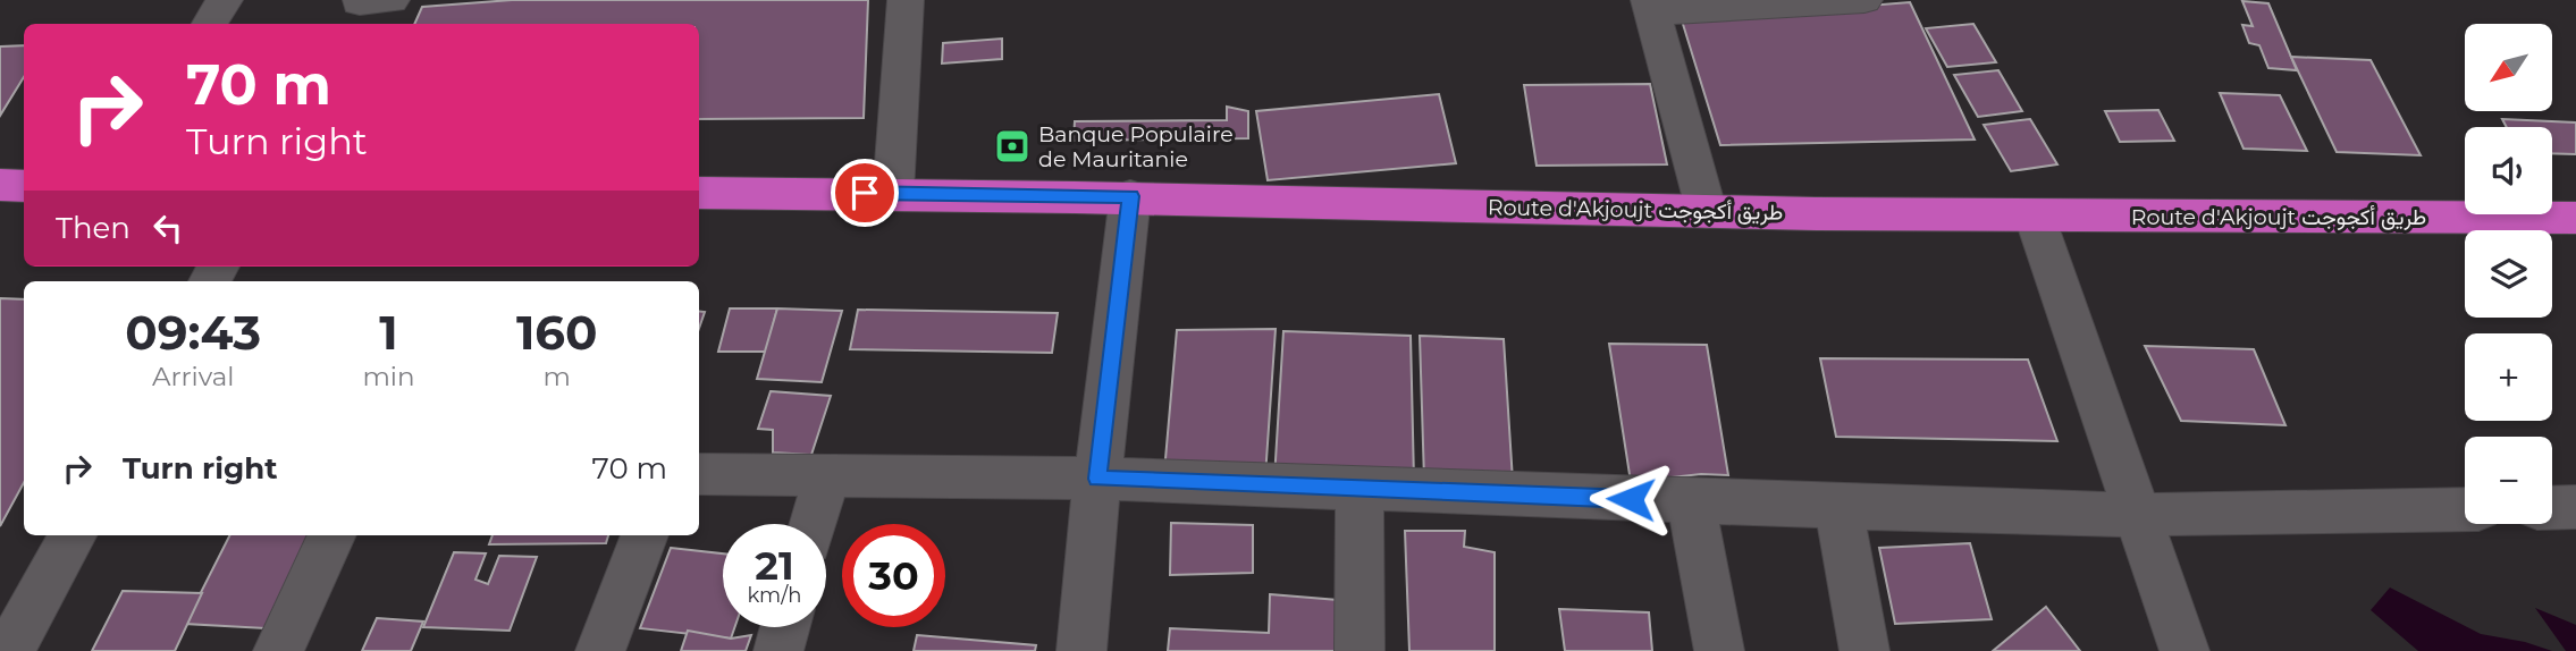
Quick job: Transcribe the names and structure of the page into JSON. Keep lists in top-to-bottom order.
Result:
{
  "streets": {
    "highway": ["Route d'Akjoujt طريق أكجوجت"]
  },
  "places": {
    "bank": ["Banque Populaire de Mauritanie"]
  },
  "north": "bottom left",
  "page": {
    "map_buttons": ["+", "−"],
    "turn": ["70 m", "Turn right"],
    "then": "Then",
    "eta": [
      "09:43",
      "Arrival",
      "1",
      "min",
      "160",
      "m"
    ],
    "list": [
      {
        "name": "Turn right",
        "value": "70 m"
      }
    ],
    "speed": "21 km/h",
    "limit": "30"
  }
}
